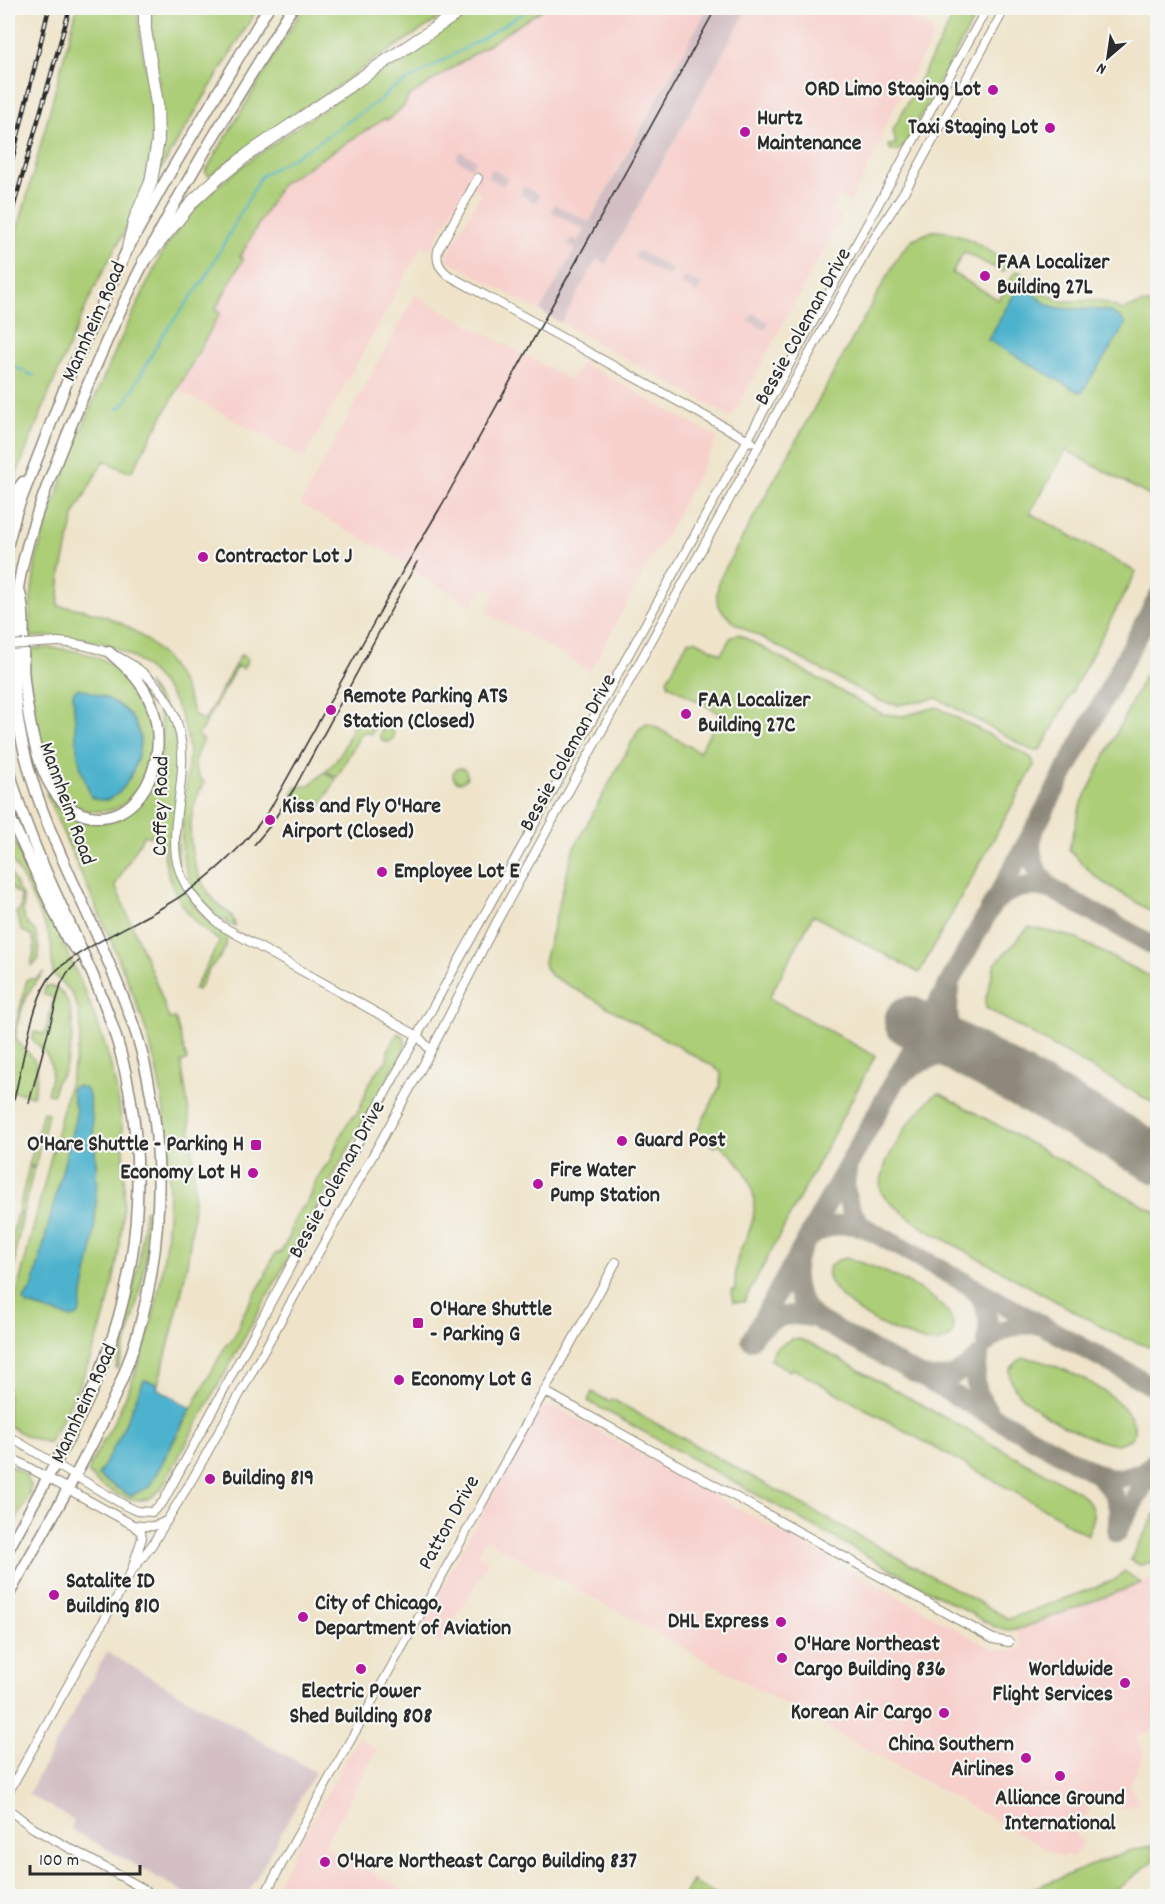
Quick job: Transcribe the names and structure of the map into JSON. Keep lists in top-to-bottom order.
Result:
{
  "streets": {
    "main road": ["Mannheim Road"],
    "street": ["Bessie Coleman Drive", "Coffey Road", "Patton Drive"]
  },
  "crossings": [
    ["Mannheim Road", "Bessie Coleman Drive"],
    ["Bessie Coleman Drive", "Coffey Road"]
  ],
  "places": {
    "other": [
      "ORD Limo Staging Lot",
      "Taxi Staging Lot",
      "Hurtz Maintenance",
      "FAA Localizer Building 27L",
      "Contractor Lot J",
      "Remote Parking ATS Station (Closed)",
      "FAA Localizer Building 27C",
      "Kiss and Fly O'Hare Airport (Closed)",
      "Employee Lot E",
      "Guard Post",
      "Economy Lot H",
      "Fire Water Pump Station",
      "Economy Lot G",
      "Building 819",
      "Satalite ID Building 810",
      "City of Chicago, Department of Aviation",
      "DHL Express",
      "O'Hare Northeast Cargo Building 836",
      "Electric Power Shed Building 808",
      "Worldwide Flight Services",
      "Korean Air Cargo",
      "China Southern Airlines",
      "Alliance Ground International",
      "O'Hare Northeast Cargo Building 837"
    ],
    "transit": ["O'Hare Shuttle - Parking H", "O'Hare Shuttle - Parking G"]
  },
  "scale_bar": "100 m",
  "north": "bottom left"
}
